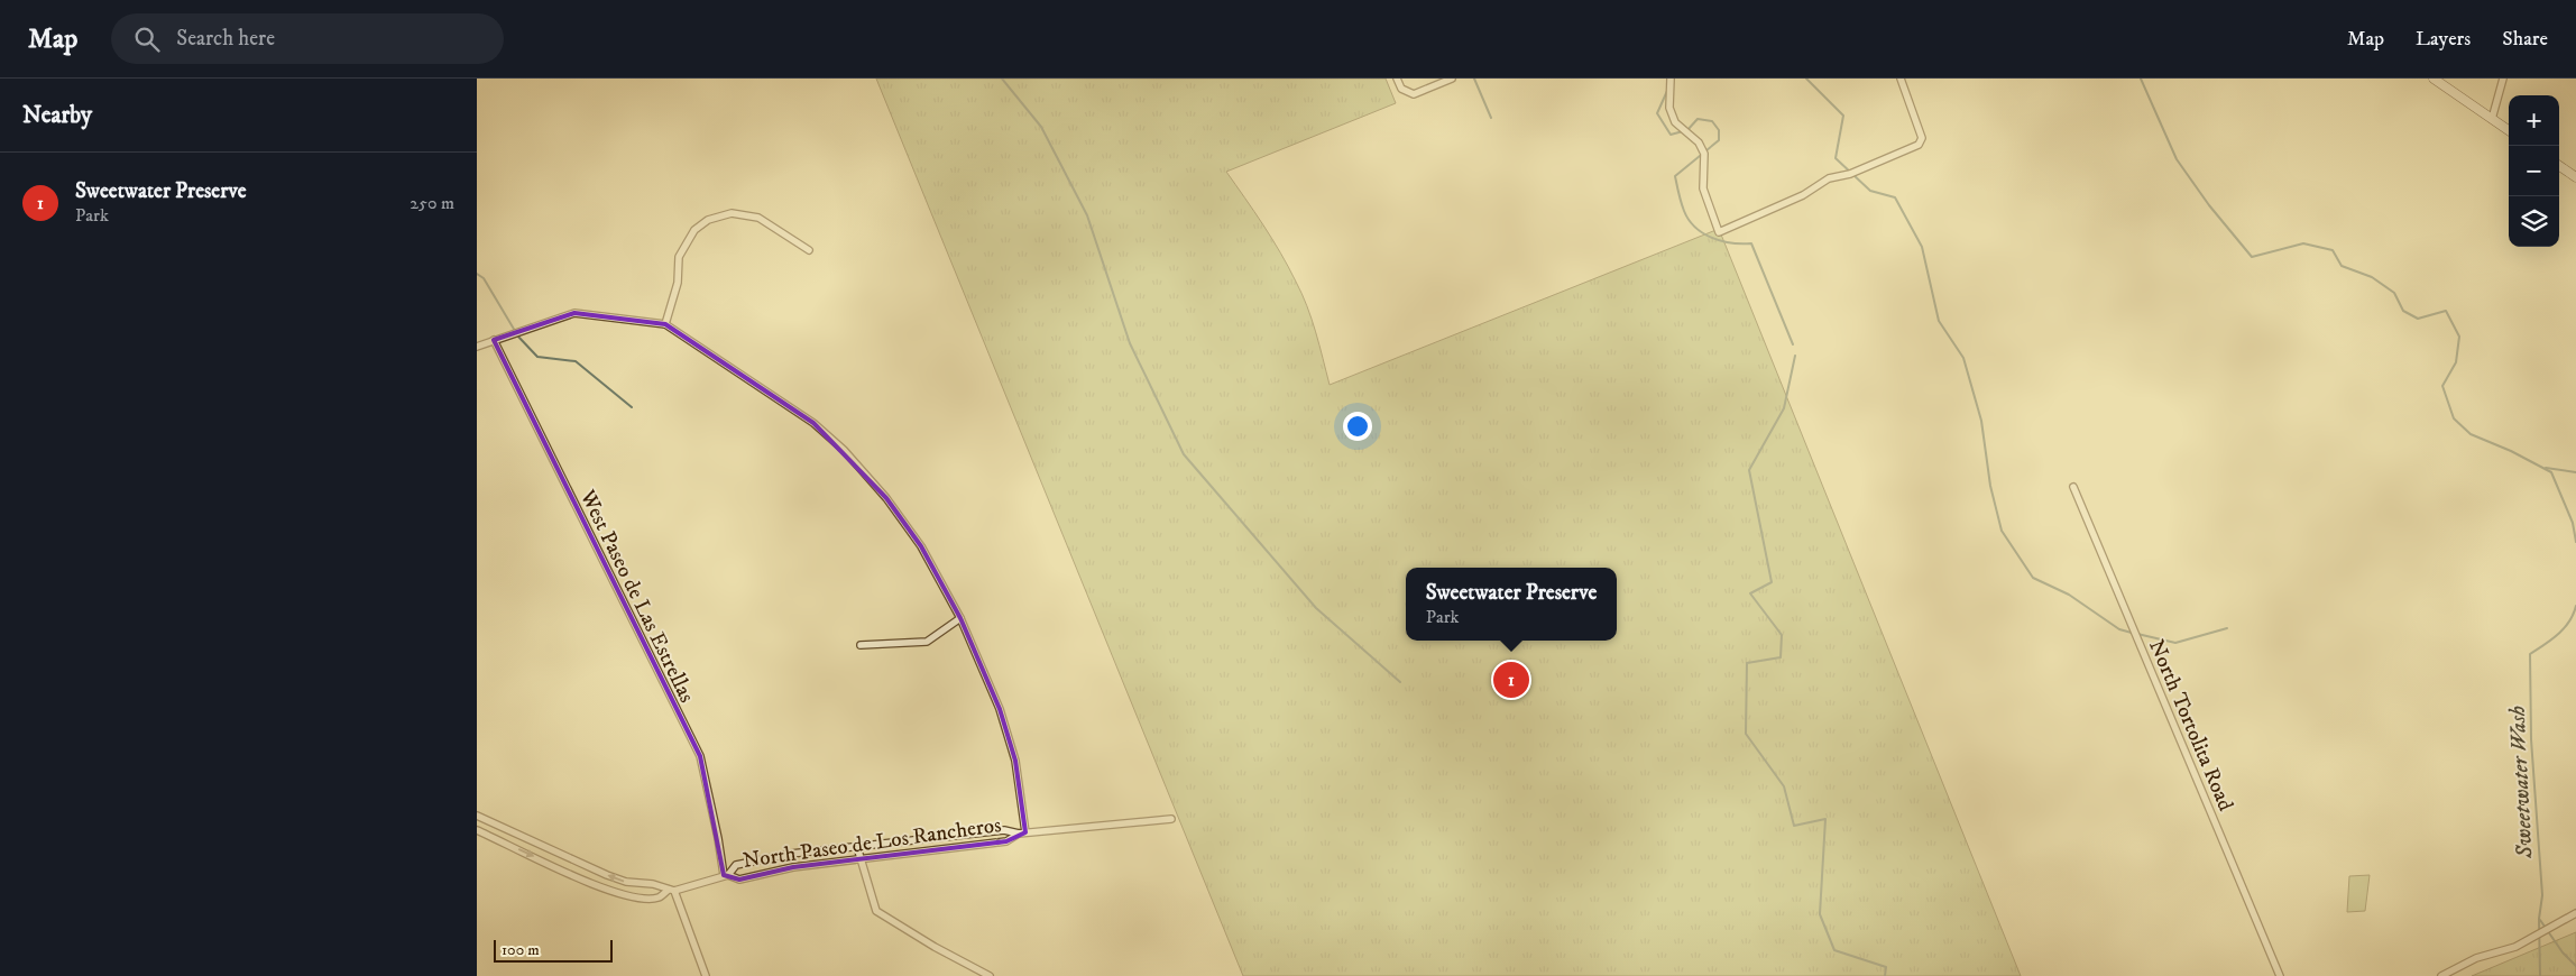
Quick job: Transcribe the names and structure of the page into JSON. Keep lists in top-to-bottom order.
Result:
{
  "streets": {
    "street": ["West Paseo de Las Estrellas", "North Tortolita Road", "North Paseo de Los Rancheros"]
  },
  "crossings": [
    ["West Paseo de Las Estrellas", "North Paseo de Los Rancheros"]
  ],
  "water": ["Sweetwater Wash"],
  "scale_bar": "100 m",
  "page": {
    "header": "Map",
    "search": "Search here",
    "nav": ["Map", "Layers", "Share"],
    "heading": "Nearby",
    "map_buttons": ["+", "−"],
    "list": [
      {
        "mark": "1",
        "name": "Sweetwater Preserve",
        "note": "Park",
        "value": "250 m"
      }
    ],
    "popup": ["Sweetwater Preserve", "Park"],
    "pins": "1",
    "scale": "100 m"
  }
}
